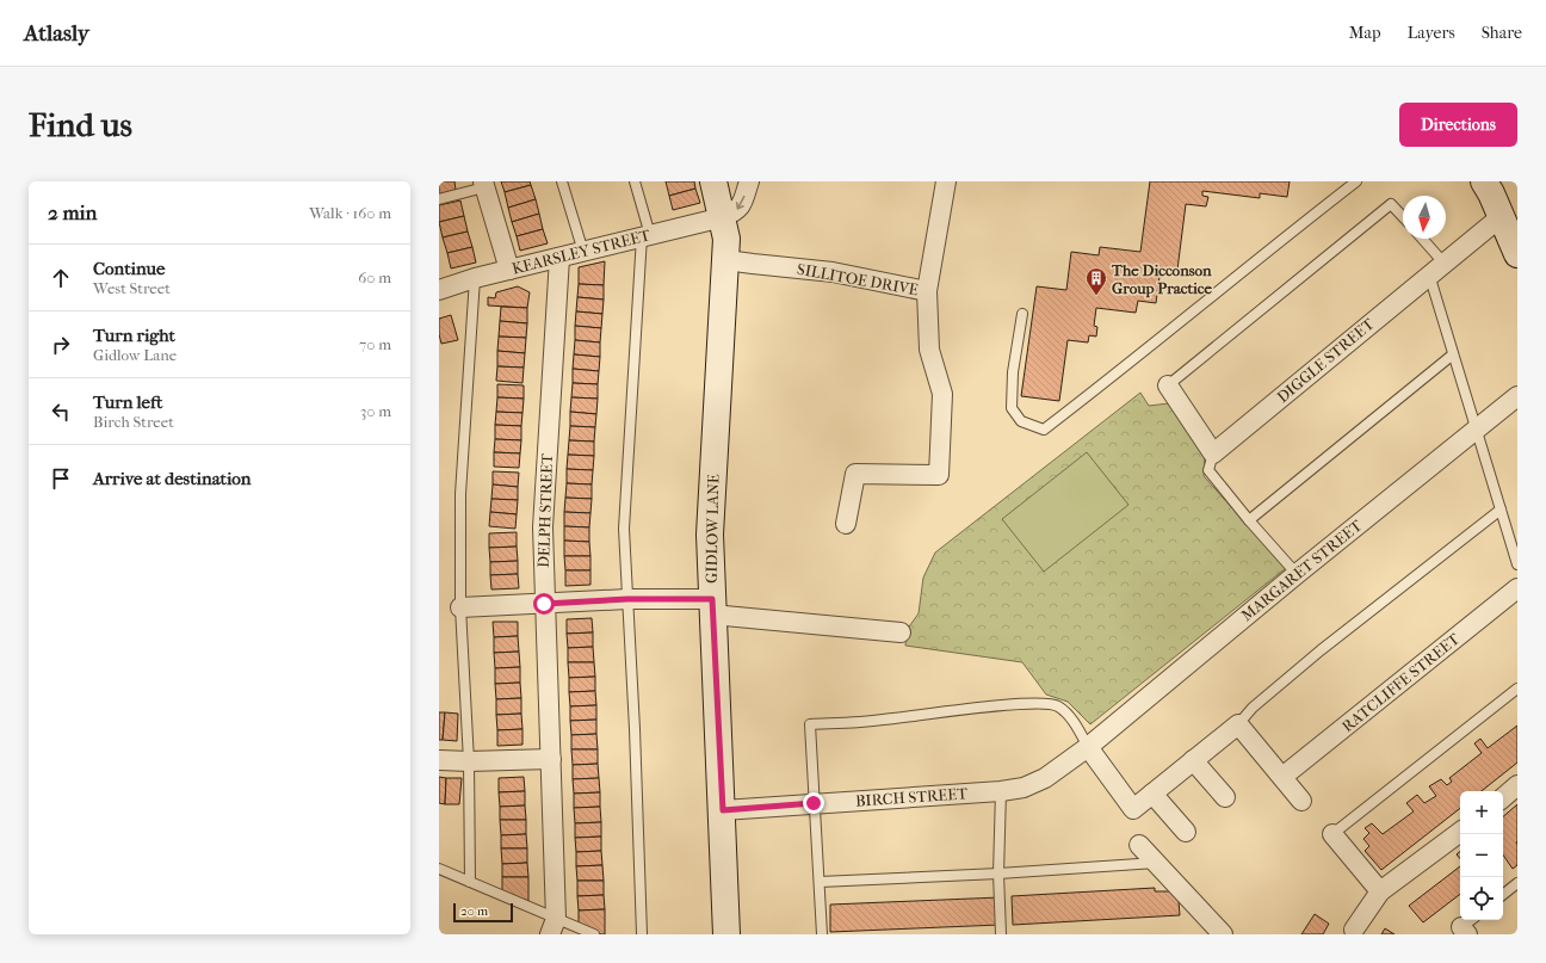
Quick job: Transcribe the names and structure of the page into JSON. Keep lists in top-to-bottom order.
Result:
{
  "streets": {
    "street": [
      "KEARSLEY STREET",
      "SILLITOE DRIVE",
      "DIGGLE STREET",
      "DELPH STREET",
      "GIDLOW LANE",
      "MARGARET STREET",
      "RATCLIFFE STREET",
      "BIRCH STREET"
    ]
  },
  "crossings": [
    ["KEARSLEY STREET", "DELPH STREET"],
    ["KEARSLEY STREET", "GIDLOW LANE"],
    ["SILLITOE DRIVE", "GIDLOW LANE"],
    ["GIDLOW LANE", "BIRCH STREET"],
    ["MARGARET STREET", "BIRCH STREET"]
  ],
  "places": {
    "building": ["The Dicconson Group Practice"]
  },
  "scale_bar": "20 m",
  "north": "bottom",
  "page": {
    "header": "Atlasly",
    "nav": ["Map", "Layers", "Share"],
    "buttons": "Directions",
    "title": "Find us",
    "heading": ["2 min", "Walk · 160 m"],
    "list": [
      ["Continue", "West Street", "60 m"],
      ["Turn right", "Gidlow Lane", "70 m"],
      ["Turn left", "Birch Street", "30 m"],
      "Arrive at destination"
    ],
    "map_buttons": ["+", "−"],
    "scale": "20 m"
  }
}
